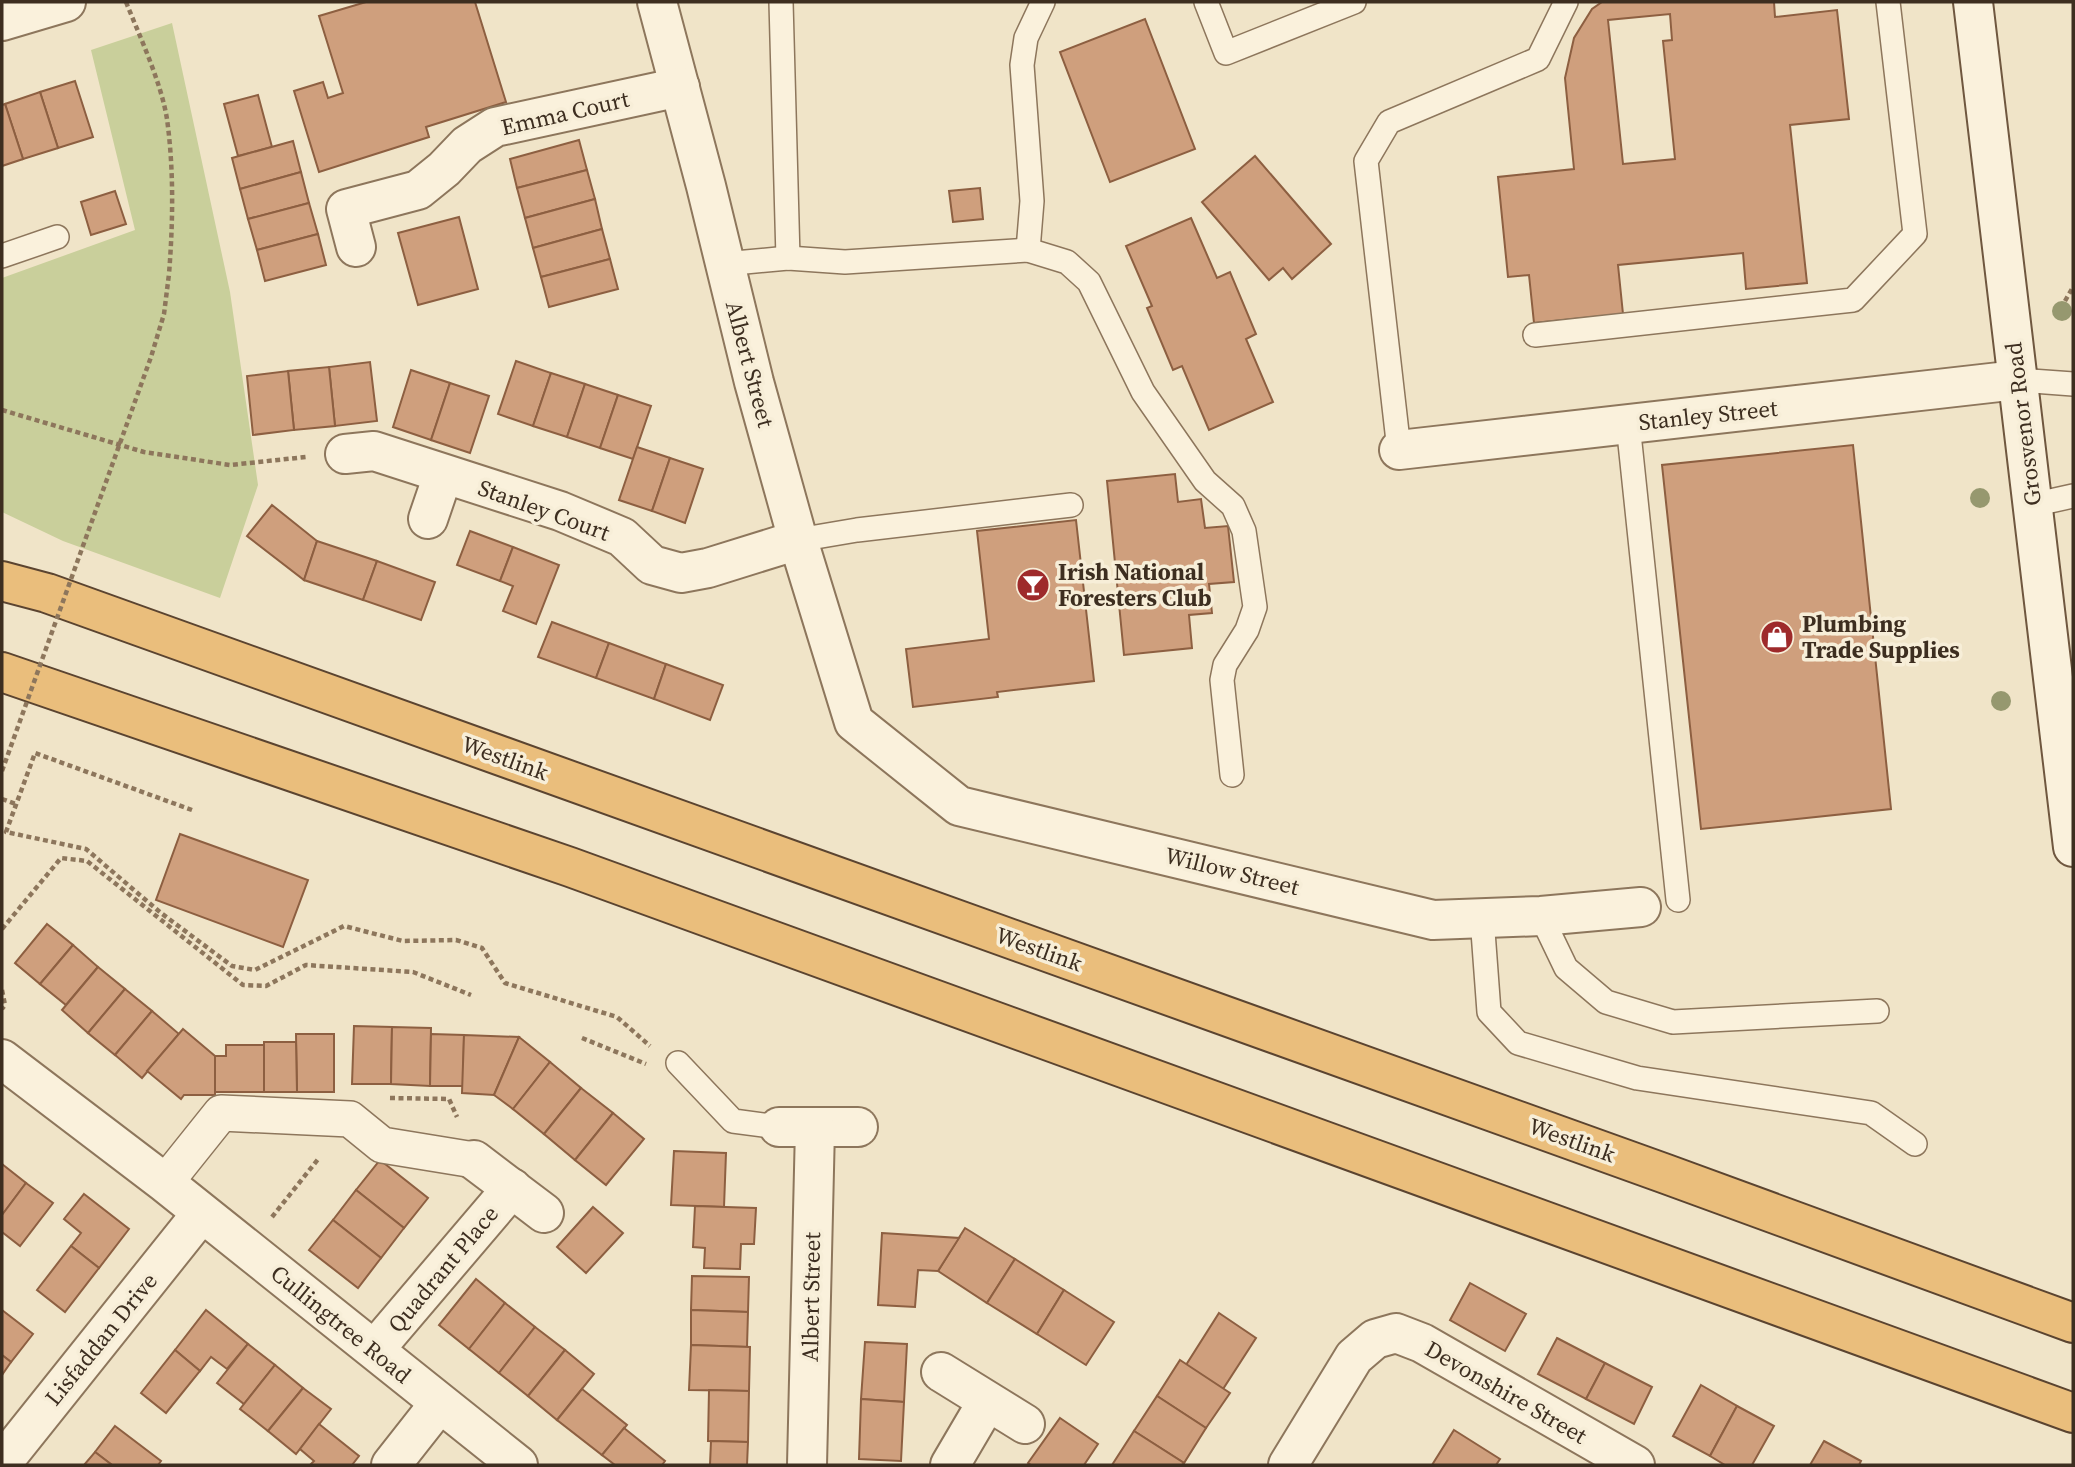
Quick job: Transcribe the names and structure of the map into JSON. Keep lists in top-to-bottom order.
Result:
{
  "streets": {
    "highway": ["Westlink"],
    "street": [
      "Emma Court",
      "Albert Street",
      "Stanley Street",
      "Grosvenor Road",
      "Stanley Court",
      "Willow Street",
      "Quadrant Place",
      "Cullingtree Road",
      "Lisfaddan Drive",
      "Devonshire Street"
    ]
  },
  "crossings": [
    ["Emma Court", "Albert Street"],
    ["Albert Street", "Stanley Court"],
    ["Albert Street", "Willow Street"],
    ["Stanley Street", "Grosvenor Road"],
    ["Quadrant Place", "Cullingtree Road"],
    ["Cullingtree Road", "Lisfaddan Drive"]
  ],
  "places": {
    "bar": ["Irish National Foresters Club"],
    "shop": ["Plumbing Trade Supplies"]
  }
}
